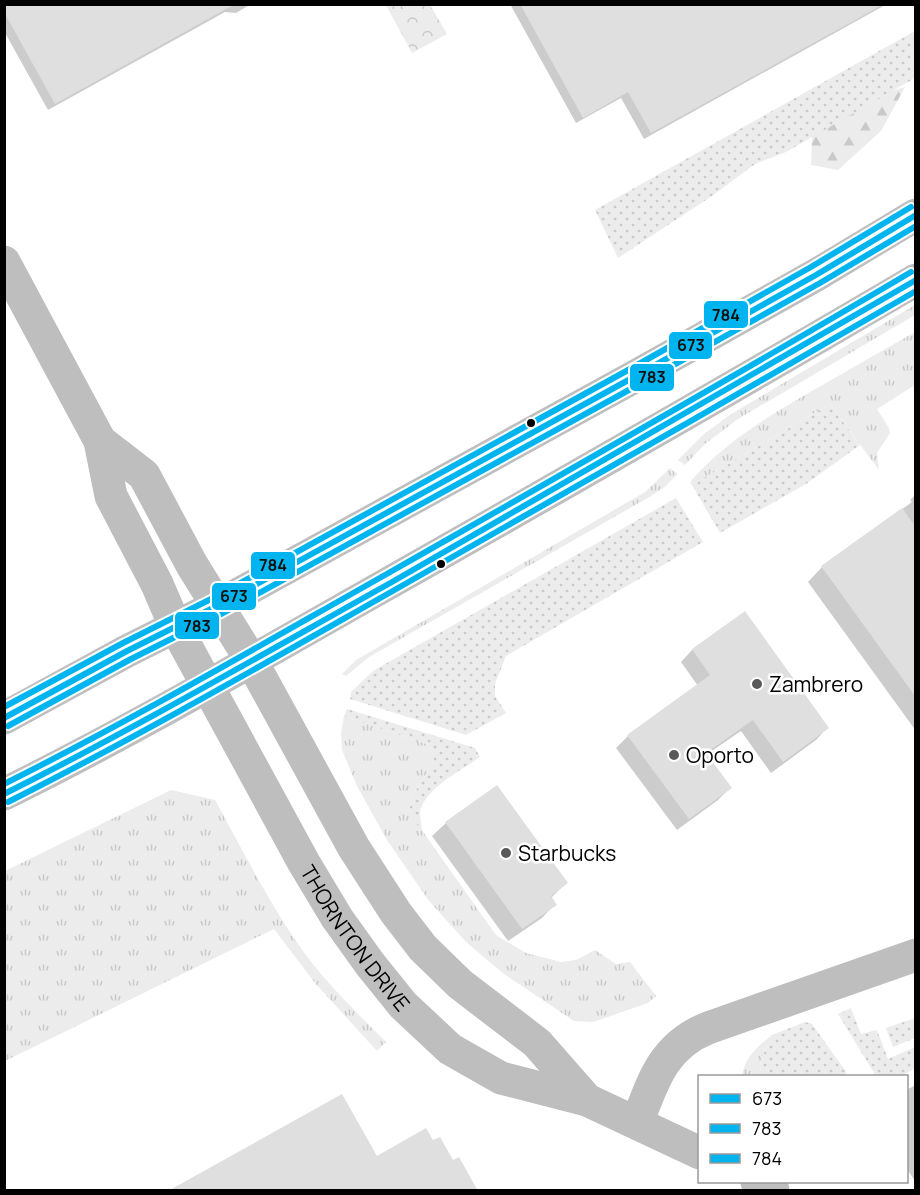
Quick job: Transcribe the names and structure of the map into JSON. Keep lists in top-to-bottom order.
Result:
{
  "streets": {
    "street": ["THORNTON DRIVE"]
  },
  "places": ["Zambrero", "Oporto", "Starbucks"],
  "lines": ["transit line 784", "transit line 673", "transit line 783"],
  "legend": ["673", "783", "784"]
}
